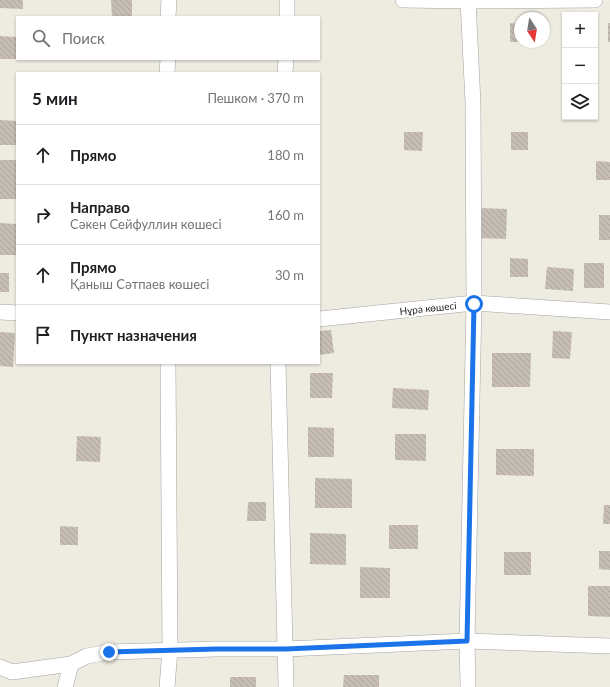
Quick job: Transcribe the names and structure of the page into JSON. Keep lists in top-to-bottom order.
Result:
{
  "streets": {
    "street": ["Нұра көшесі"]
  },
  "north": "bottom",
  "page": {
    "map_buttons": ["+", "−"],
    "search": "Поиск",
    "heading": ["5 мин", "Пешком · 370 m"],
    "list": [
      ["Прямо", "180 m"],
      ["Направо", "Сәкен Сейфуллин көшесі", "160 m"],
      ["Прямо", "Қаныш Сәтпаев көшесі", "30 m"],
      "Пункт назначения"
    ]
  }
}
